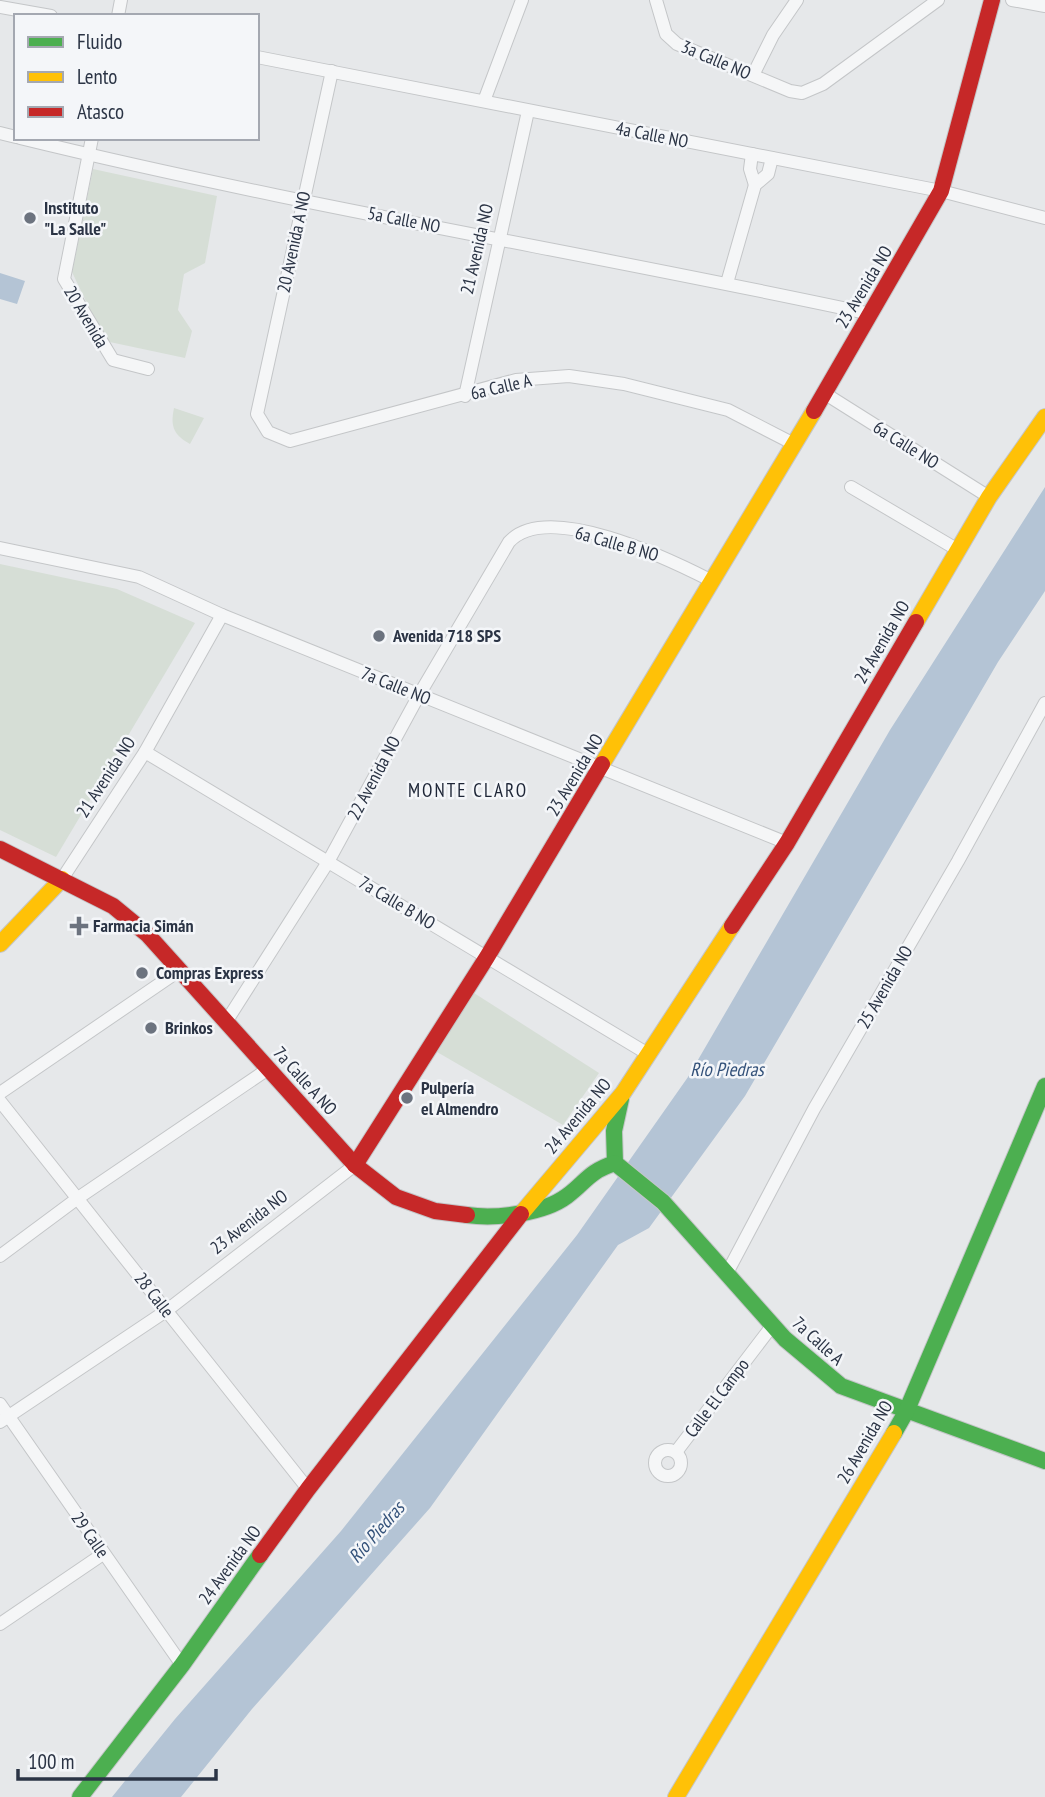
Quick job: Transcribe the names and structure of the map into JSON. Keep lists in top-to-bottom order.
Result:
{
  "streets": {
    "street": [
      "3a Calle NO",
      "4a Calle NO",
      "5a Calle NO",
      "20 Avenida A NO",
      "21 Avenida NO",
      "23 Avenida NO",
      "20 Avenida",
      "6a Calle A",
      "6a Calle NO",
      "6a Calle B NO",
      "24 Avenida NO",
      "7a Calle NO",
      "22 Avenida NO",
      "7a Calle B NO",
      "25 Avenida NO",
      "7a Calle A NO",
      "28 Calle",
      "7a Calle A",
      "Calle El Campo",
      "26 Avenida NO",
      "29 Calle"
    ]
  },
  "crossings": [
    ["4a Calle NO", "20 Avenida A NO"],
    ["4a Calle NO", "21 Avenida NO"],
    ["4a Calle NO", "23 Avenida NO"],
    ["5a Calle NO", "20 Avenida A NO"],
    ["5a Calle NO", "21 Avenida NO"],
    ["5a Calle NO", "23 Avenida NO"],
    ["5a Calle NO", "20 Avenida"],
    ["20 Avenida A NO", "6a Calle A"],
    ["21 Avenida NO", "6a Calle A"],
    ["21 Avenida NO", "7a Calle NO"],
    ["21 Avenida NO", "7a Calle B NO"],
    ["21 Avenida NO", "7a Calle A NO"],
    ["23 Avenida NO", "6a Calle A"],
    ["23 Avenida NO", "6a Calle NO"],
    ["23 Avenida NO", "6a Calle B NO"],
    ["23 Avenida NO", "7a Calle NO"],
    ["23 Avenida NO", "7a Calle B NO"],
    ["23 Avenida NO", "7a Calle A NO"],
    ["23 Avenida NO", "28 Calle"],
    ["23 Avenida NO", "29 Calle"],
    ["6a Calle NO", "24 Avenida NO"],
    ["6a Calle B NO", "22 Avenida NO"],
    ["24 Avenida NO", "7a Calle NO"],
    ["24 Avenida NO", "7a Calle B NO"],
    ["24 Avenida NO", "7a Calle A NO"],
    ["24 Avenida NO", "28 Calle"],
    ["24 Avenida NO", "29 Calle"],
    ["7a Calle NO", "22 Avenida NO"],
    ["22 Avenida NO", "7a Calle B NO"],
    ["22 Avenida NO", "7a Calle A NO"],
    ["25 Avenida NO", "7a Calle A"],
    ["7a Calle A NO", "7a Calle A"],
    ["7a Calle A", "Calle El Campo"],
    ["7a Calle A", "26 Avenida NO"]
  ],
  "districts": ["MONTE CLARO"],
  "water": ["Río Piedras"],
  "places": {
    "other": [
      "Instituto \"La Salle\"",
      "Avenida 718 SPS",
      "Compras Express",
      "Brinkos",
      "Pulpería el Almendro"
    ],
    "health": ["Farmacia Simán"]
  },
  "legend": ["Fluido", "Lento", "Atasco"],
  "scale_bar": "100 m"
}
